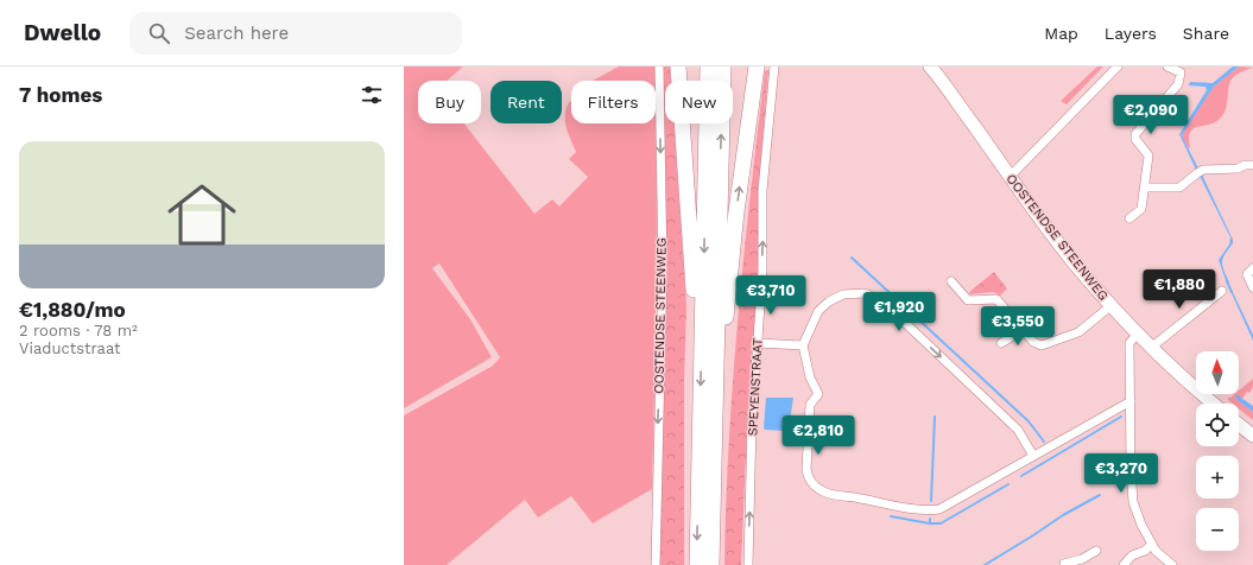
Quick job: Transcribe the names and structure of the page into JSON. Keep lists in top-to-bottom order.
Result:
{
  "streets": {
    "main road": ["OOSTENDSE STEENWEG"],
    "street": ["SPEYENSTRAAT"]
  },
  "one_way": ["OOSTENDSE STEENWEG", "SPEYENSTRAAT"],
  "north": "top",
  "page": {
    "header": "Dwello",
    "search": "Search here",
    "nav": ["Map", "Layers", "Share"],
    "heading": "7 homes",
    "chip": [
      "Buy",
      "Rent",
      "Filters",
      "New"
    ],
    "price": [
      "€2,090",
      "€1,880",
      "€3,710",
      "€1,920",
      "€3,550",
      "€2,810",
      "€3,270"
    ],
    "list": [
      {
        "name": "€1,880/mo",
        "note": "2 rooms · 78 m² · Viaductstraat"
      }
    ],
    "map_buttons": ["+", "−"]
  }
}
